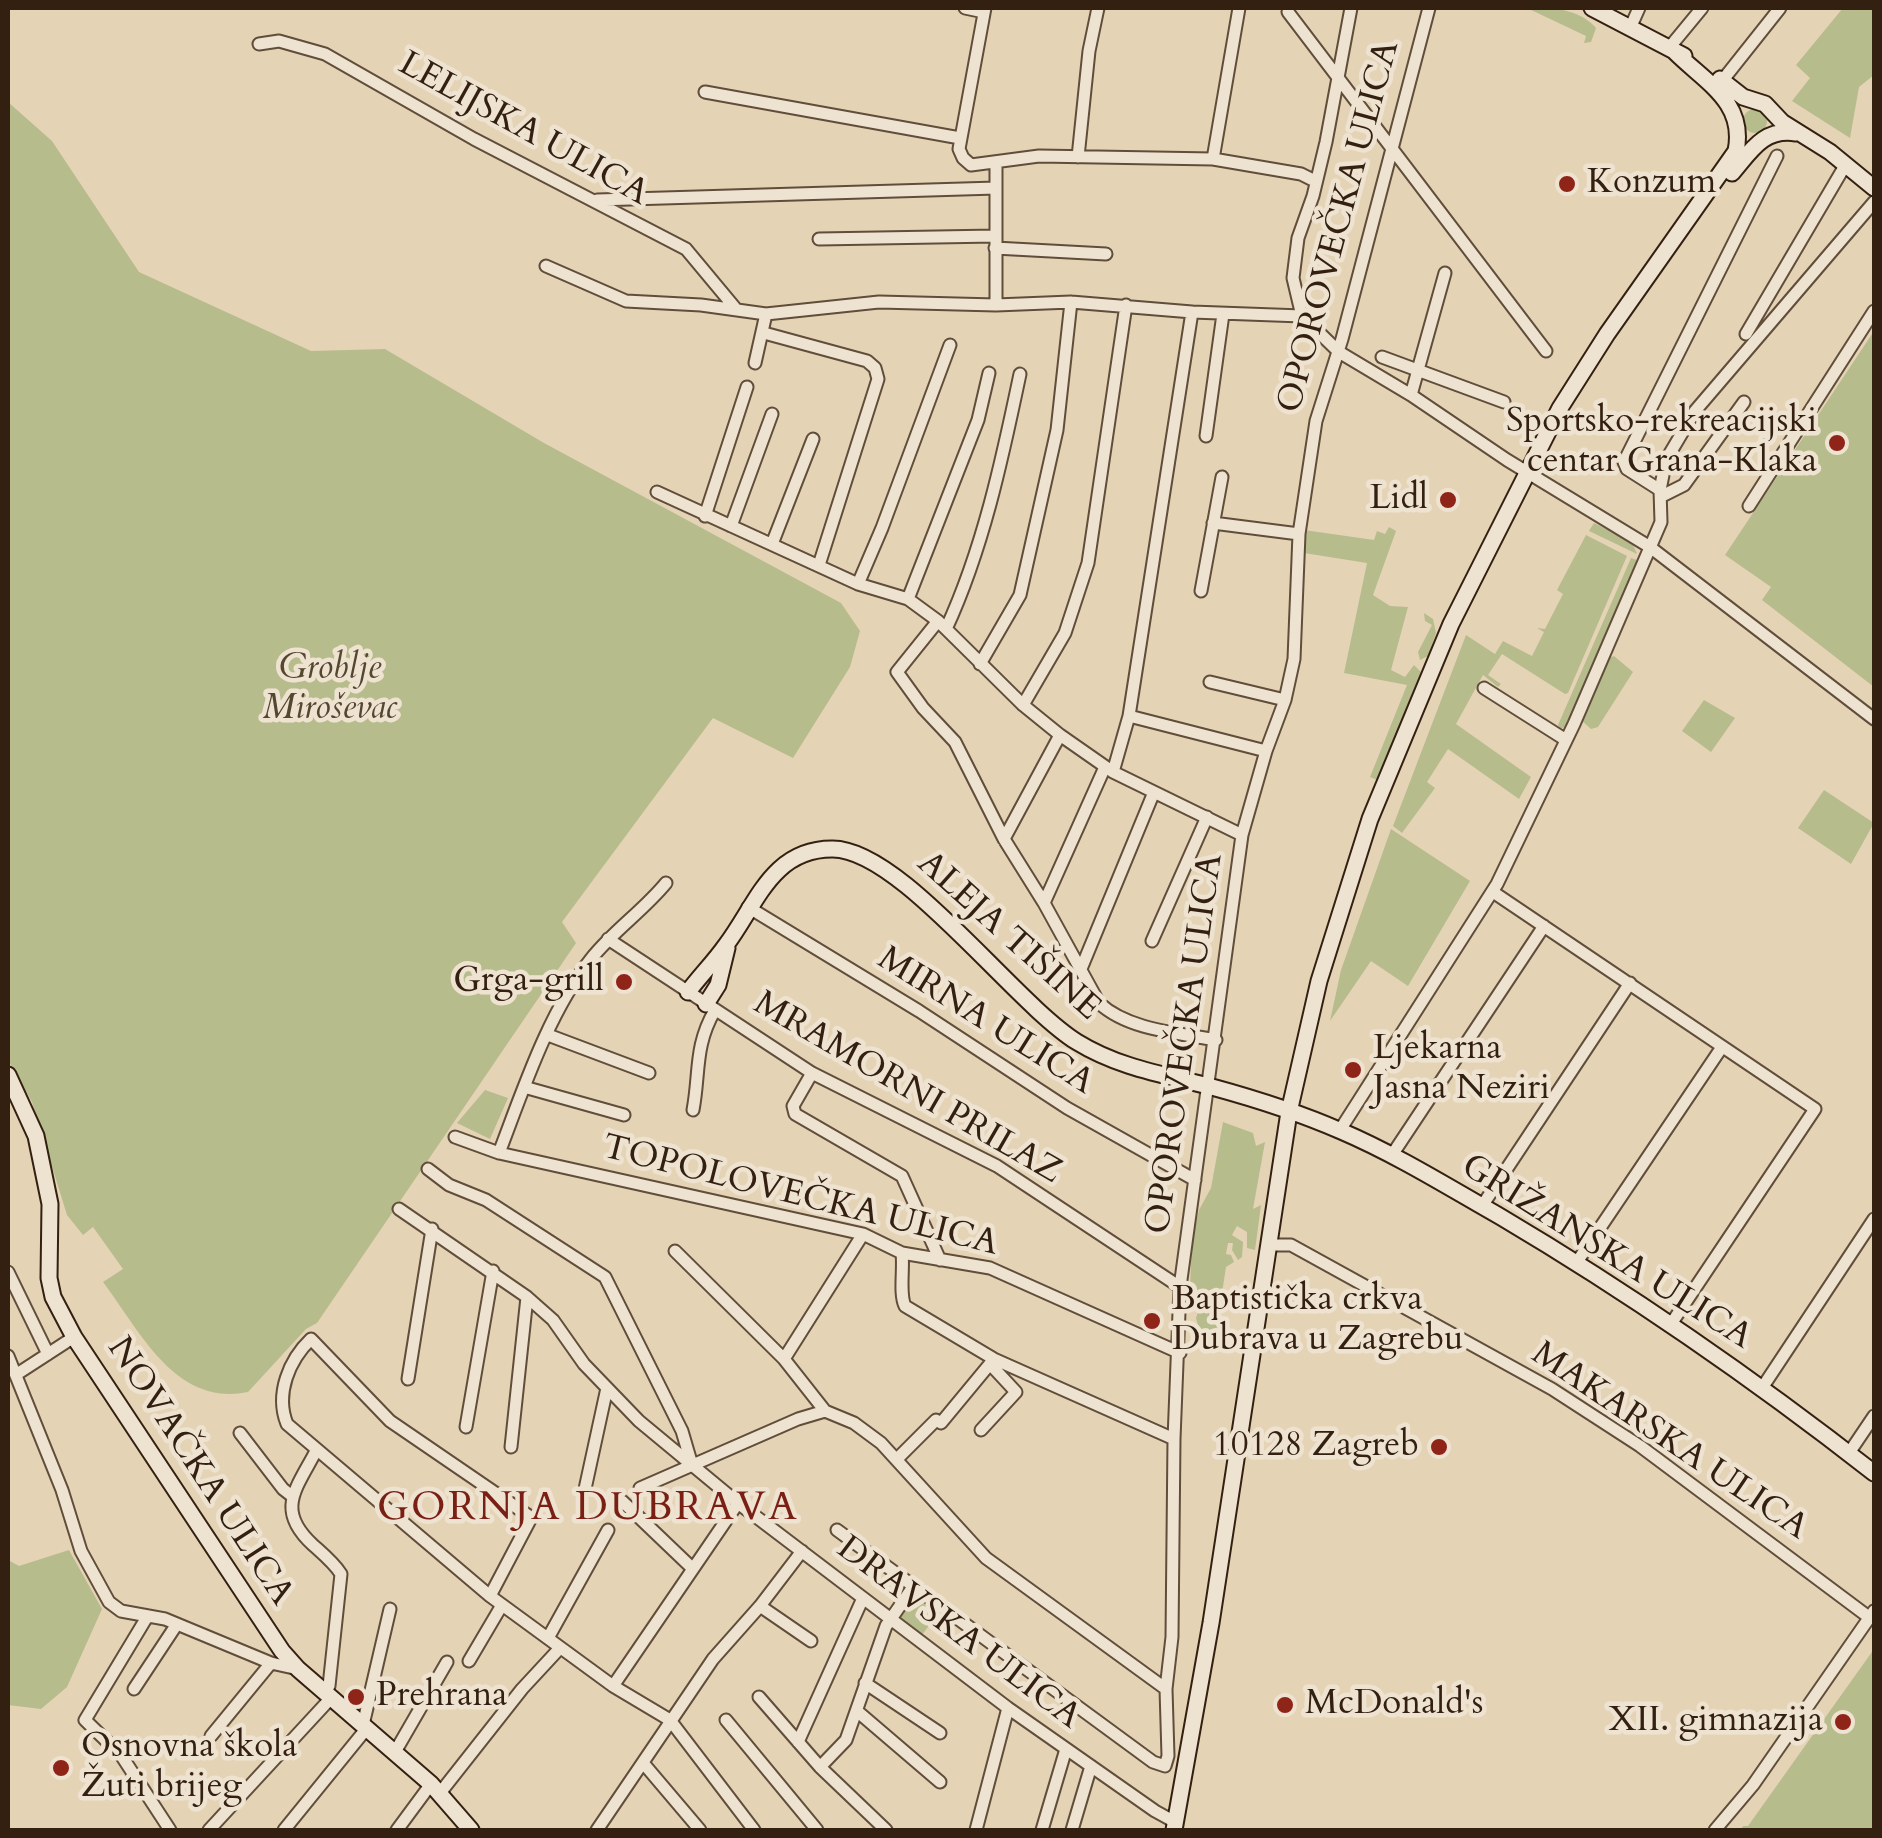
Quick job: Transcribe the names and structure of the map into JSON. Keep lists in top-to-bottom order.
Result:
{
  "streets": {
    "main road": ["ALEJA TIŠINE", "GRIŽANSKA ULICA", "NOVAČKA ULICA"],
    "street": [
      "LELIJSKA ULICA",
      "OPOROVEČKA ULICA",
      "MIRNA ULICA",
      "MRAMORNI PRILAZ",
      "TOPOLOVEČKA ULICA",
      "MAKARSKA ULICA",
      "DRAVSKA ULICA"
    ]
  },
  "crossings": [
    ["OPOROVEČKA ULICA", "ALEJA TIŠINE"],
    ["OPOROVEČKA ULICA", "MIRNA ULICA"],
    ["OPOROVEČKA ULICA", "MRAMORNI PRILAZ"],
    ["OPOROVEČKA ULICA", "TOPOLOVEČKA ULICA"],
    ["ALEJA TIŠINE", "MIRNA ULICA"],
    ["ALEJA TIŠINE", "MRAMORNI PRILAZ"],
    ["ALEJA TIŠINE", "GRIŽANSKA ULICA"]
  ],
  "districts": ["GORNJA DUBRAVA"],
  "parks": ["Groblje Miroševac"],
  "places": [
    "Konzum",
    "Sportsko-rekreacijski centar Grana-Klaka",
    "Lidl",
    "Grga-grill",
    "Ljekarna Jasna Neziri",
    "Baptistička crkva Dubrava u Zagrebu",
    "10128 Zagreb",
    "Prehrana",
    "McDonald's",
    "XII. gimnazija",
    "Osnovna škola Žuti brijeg"
  ]
}
